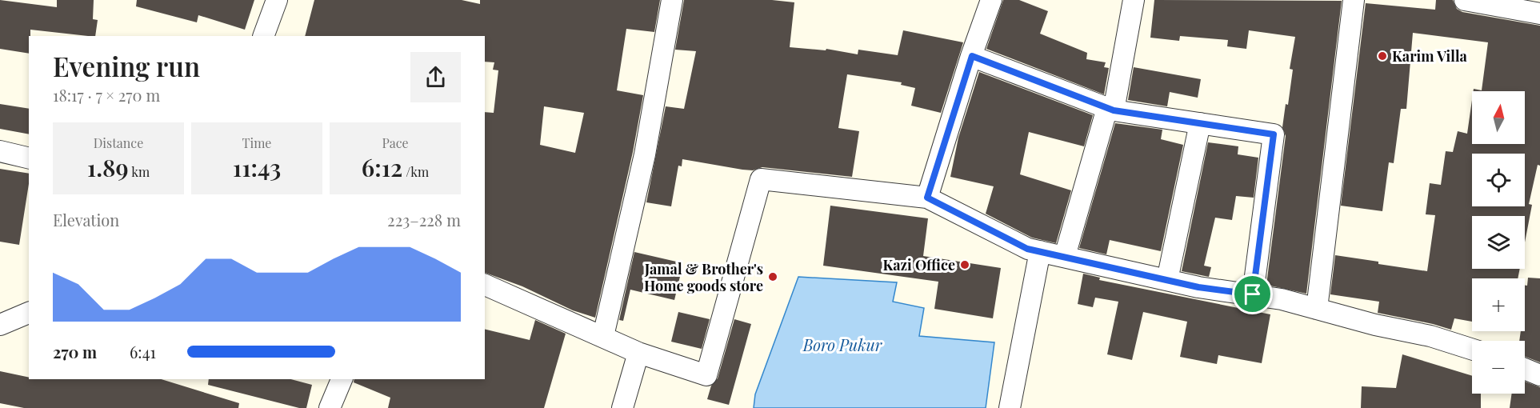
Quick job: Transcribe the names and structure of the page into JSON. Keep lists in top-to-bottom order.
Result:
{
  "water": ["Boro Pukur"],
  "places": ["Karim Villa", "Kazi Office", "Jamal & Brother's Home goods store"],
  "north": "top",
  "page": {
    "heading": ["Evening run", "18:17 · 7 × 270 m"],
    "map_buttons": ["+", "−"],
    "stats": [
      ["Distance", "1.89 km"],
      ["Time", "11:43"],
      ["Pace", "6:12 /km"]
    ],
    "chart": ["Elevation", "223–228 m"],
    "list": [
      {
        "name": "270 m",
        "note": "6:41"
      }
    ]
  }
}
